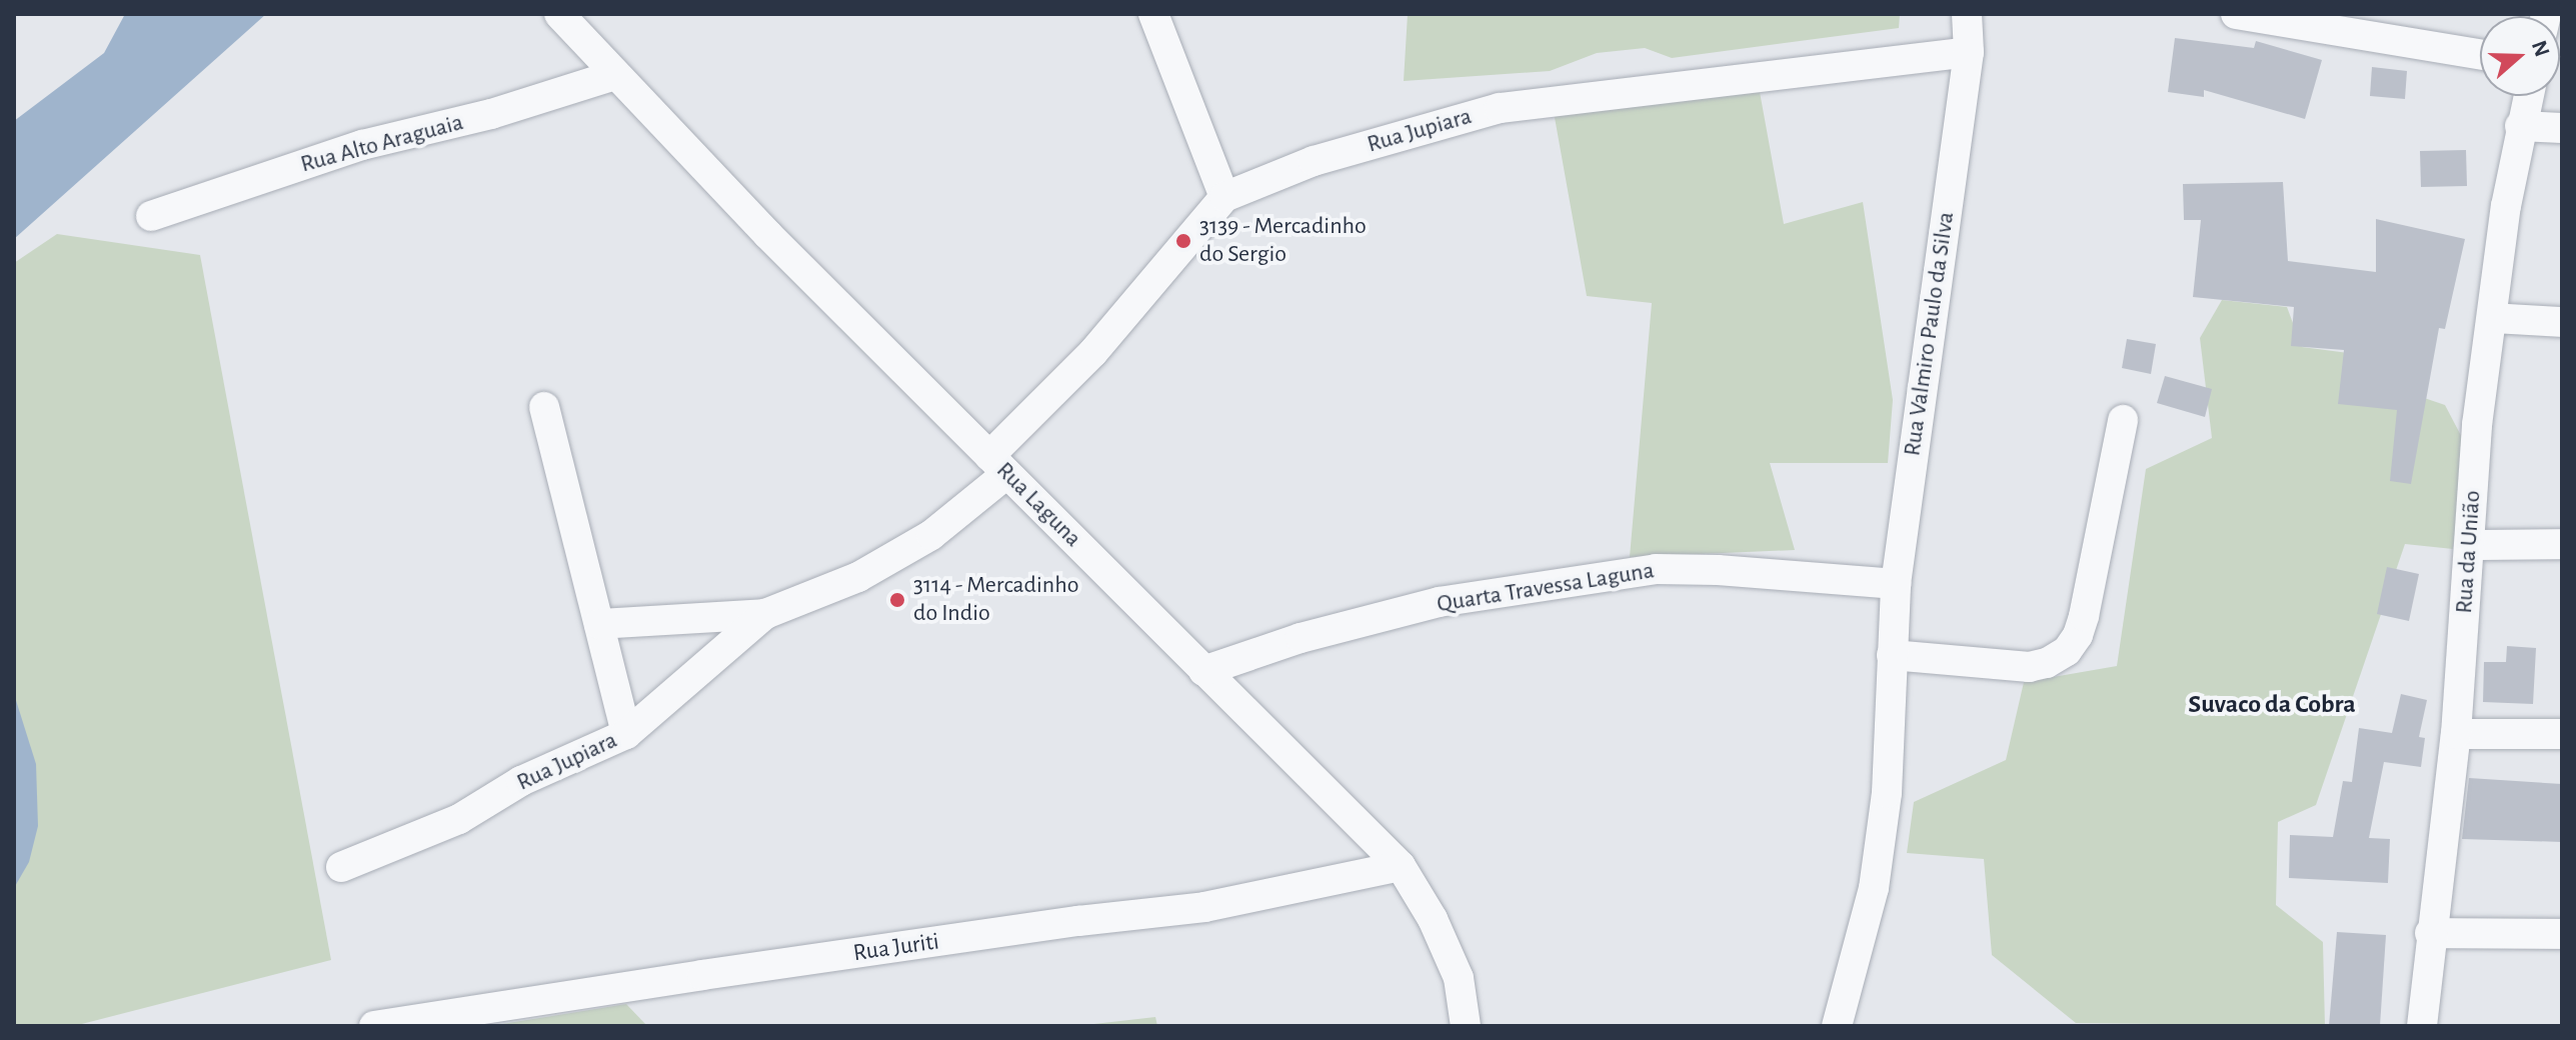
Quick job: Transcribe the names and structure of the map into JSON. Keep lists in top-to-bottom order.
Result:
{
  "streets": {
    "street": [
      "Rua Jupiara",
      "Rua Alto Araguaia",
      "Rua Valmiro Paulo da Silva",
      "Rua Laguna",
      "Rua da União",
      "Quarta Travessa Laguna",
      "Rua Juriti"
    ]
  },
  "crossings": [
    ["Rua Jupiara", "Rua Valmiro Paulo da Silva"],
    ["Rua Jupiara", "Rua Laguna"],
    ["Rua Alto Araguaia", "Rua Laguna"],
    ["Rua Valmiro Paulo da Silva", "Quarta Travessa Laguna"],
    ["Rua Laguna", "Quarta Travessa Laguna"],
    ["Rua Laguna", "Rua Juriti"]
  ],
  "districts": ["Suvaco da Cobra"],
  "places": ["3139 - Mercadinho do Sergio", "3114 - Mercadinho do Indio"],
  "north": "right"
}
